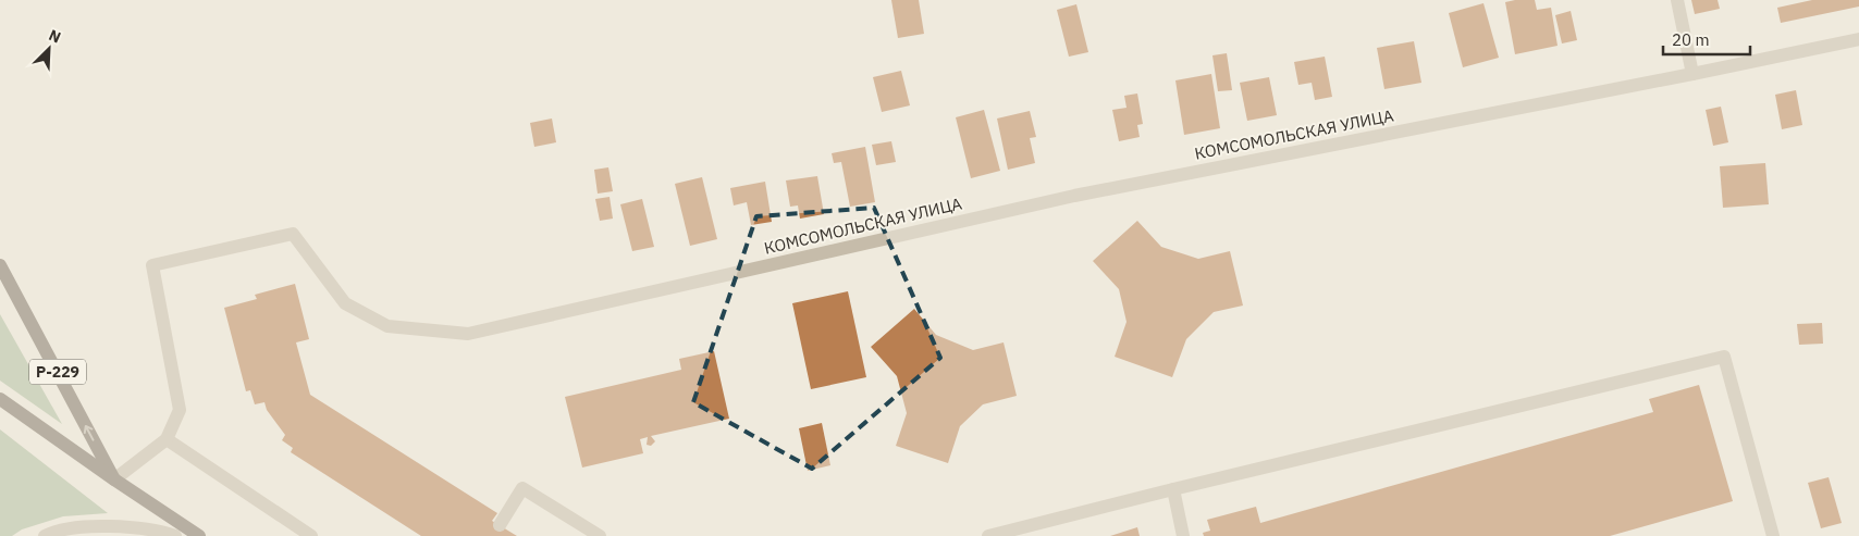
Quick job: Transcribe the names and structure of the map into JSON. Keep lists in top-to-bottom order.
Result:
{
  "streets": {
    "main road": ["Р-229"],
    "street": ["КОМСОМОЛЬСКАЯ УЛИЦА"]
  },
  "crossings": [
    ["КОМСОМОЛЬСКАЯ УЛИЦА", "Р-229"]
  ],
  "scale_bar": "20 m",
  "north": "top right"
}
